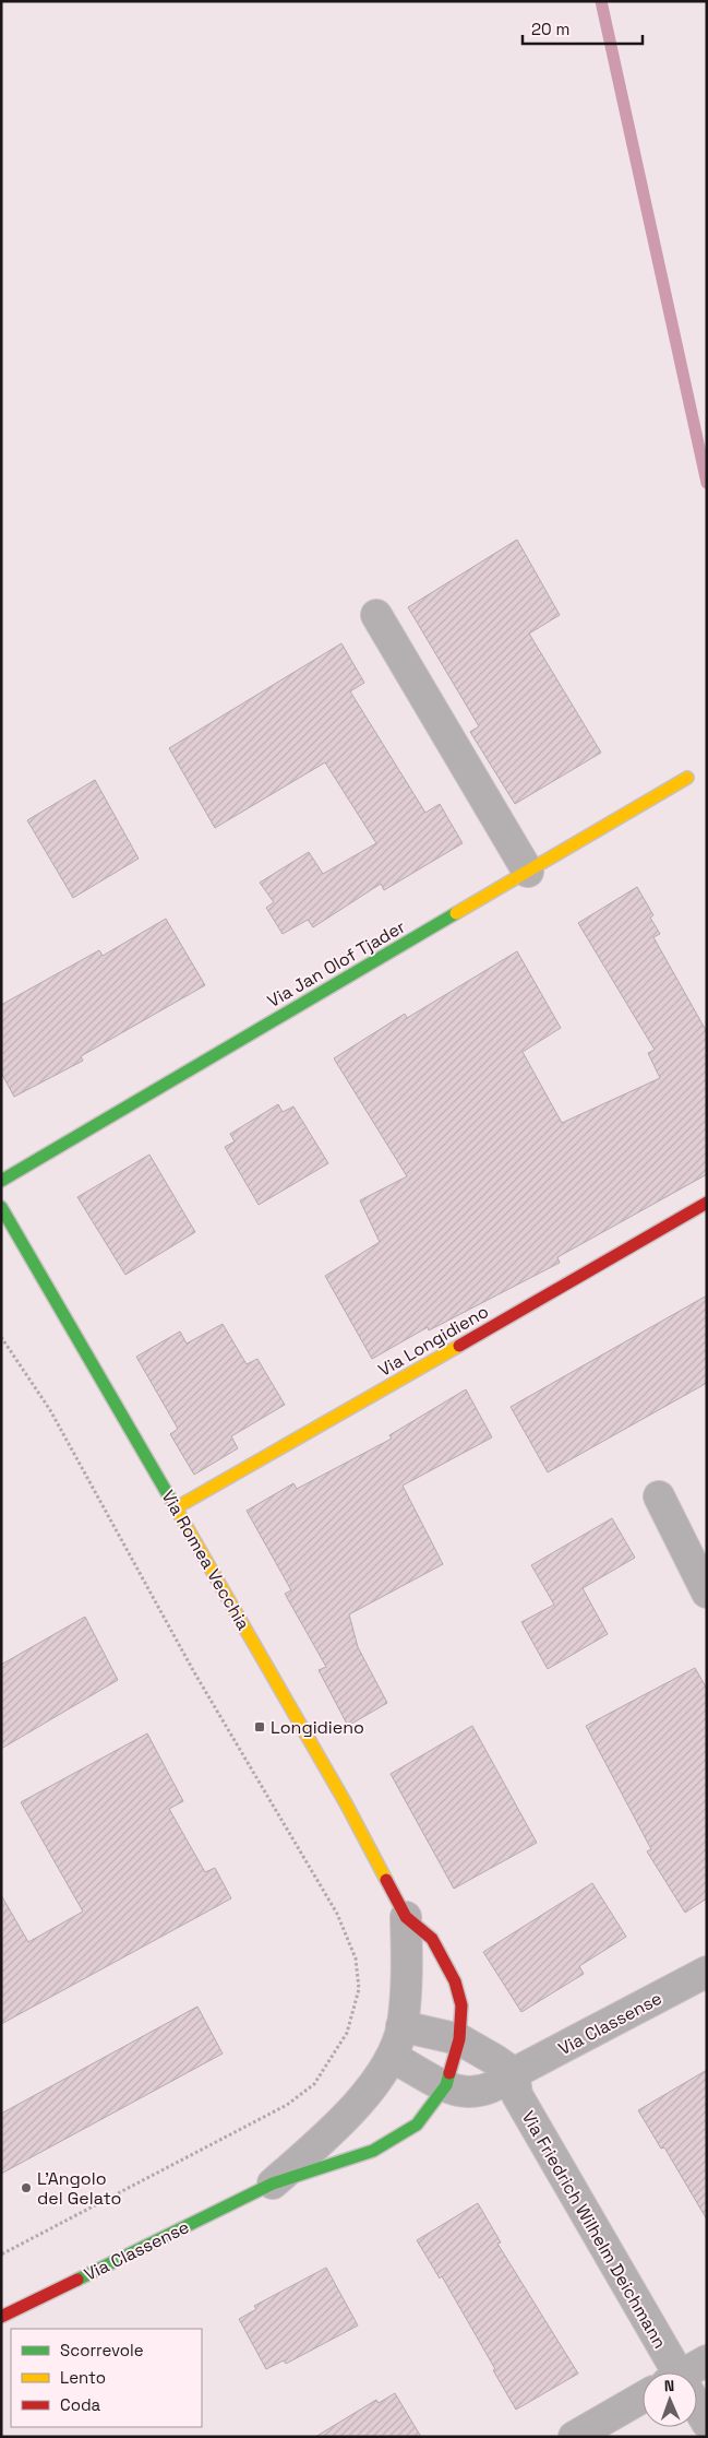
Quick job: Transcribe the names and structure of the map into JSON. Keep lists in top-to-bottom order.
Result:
{
  "streets": {
    "street": [
      "Via Jan Olof Tjader",
      "Via Longidieno",
      "Via Romea Vecchia",
      "Via Classense",
      "Via Friedrich Wilhelm Deichmann"
    ]
  },
  "crossings": [
    ["Via Longidieno", "Via Romea Vecchia"],
    ["Via Romea Vecchia", "Via Classense"],
    ["Via Classense", "Via Friedrich Wilhelm Deichmann"]
  ],
  "places": {
    "transit": ["Longidieno"],
    "other": ["L'Angolo del Gelato"]
  },
  "legend": ["Scorrevole", "Lento", "Coda"],
  "scale_bar": "20 m",
  "north": "top"
}
